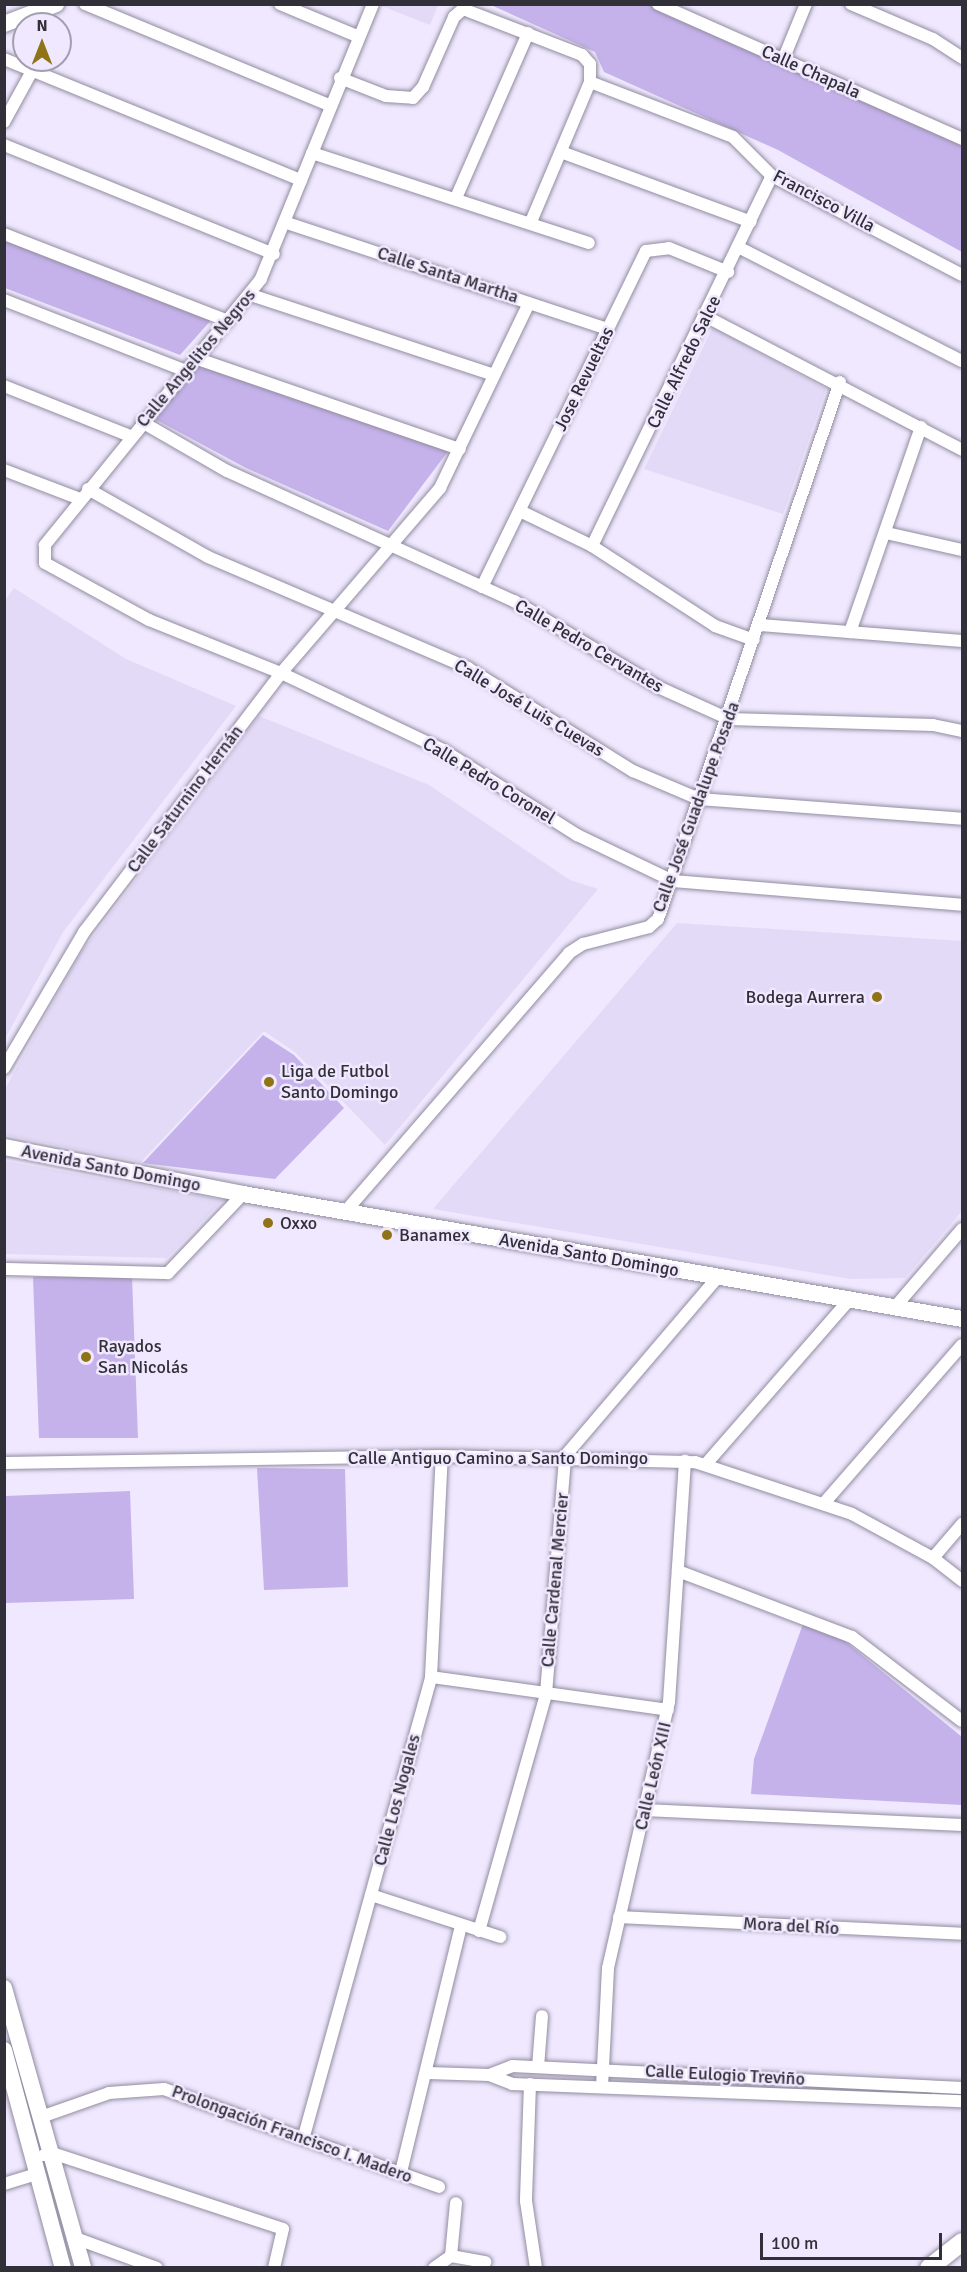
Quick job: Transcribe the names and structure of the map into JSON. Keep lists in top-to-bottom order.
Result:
{
  "streets": {
    "street": [
      "Calle Chapala",
      "Francisco Villa",
      "Calle Santa Martha",
      "Calle Angelitos Negros",
      "Calle Alfredo Salce",
      "Jose Revueltas",
      "Calle Pedro Cervantes",
      "Calle José Luis Cuevas",
      "Calle Pedro Coronel",
      "Calle Saturnino Hernán",
      "Calle José Guadalupe Posada",
      "Avenida Santo Domingo",
      "Calle Antiguo Camino a Santo Domingo",
      "Calle Cardenal Mercier",
      "Calle León XIII",
      "Calle Los Nogales",
      "Mora del Río",
      "Calle Eulogio Treviño",
      "Prolongación Francisco I. Madero"
    ]
  },
  "crossings": [
    ["Francisco Villa", "Calle Alfredo Salce"],
    ["Calle Santa Martha", "Calle Angelitos Negros"],
    ["Calle Santa Martha", "Jose Revueltas"],
    ["Calle Santa Martha", "Calle Saturnino Hernán"],
    ["Calle Angelitos Negros", "Calle Pedro Cervantes"],
    ["Calle Angelitos Negros", "Calle José Luis Cuevas"],
    ["Calle Angelitos Negros", "Calle Pedro Coronel"],
    ["Calle Alfredo Salce", "Jose Revueltas"],
    ["Jose Revueltas", "Calle Pedro Cervantes"],
    ["Calle Pedro Cervantes", "Calle Saturnino Hernán"],
    ["Calle Pedro Cervantes", "Calle José Guadalupe Posada"],
    ["Calle José Luis Cuevas", "Calle Saturnino Hernán"],
    ["Calle José Luis Cuevas", "Calle José Guadalupe Posada"],
    ["Calle Pedro Coronel", "Calle Saturnino Hernán"],
    ["Calle Pedro Coronel", "Calle José Guadalupe Posada"],
    ["Calle José Guadalupe Posada", "Avenida Santo Domingo"],
    ["Calle Antiguo Camino a Santo Domingo", "Calle Cardenal Mercier"],
    ["Calle Antiguo Camino a Santo Domingo", "Calle León XIII"],
    ["Calle Antiguo Camino a Santo Domingo", "Calle Los Nogales"],
    ["Calle León XIII", "Mora del Río"],
    ["Calle León XIII", "Calle Eulogio Treviño"],
    ["Calle Los Nogales", "Prolongación Francisco I. Madero"]
  ],
  "places": [
    "Bodega Aurrera",
    "Liga de Futbol Santo Domingo",
    "Oxxo",
    "Banamex",
    "Rayados San Nicolás"
  ],
  "scale_bar": "100 m",
  "north": "top"
}
